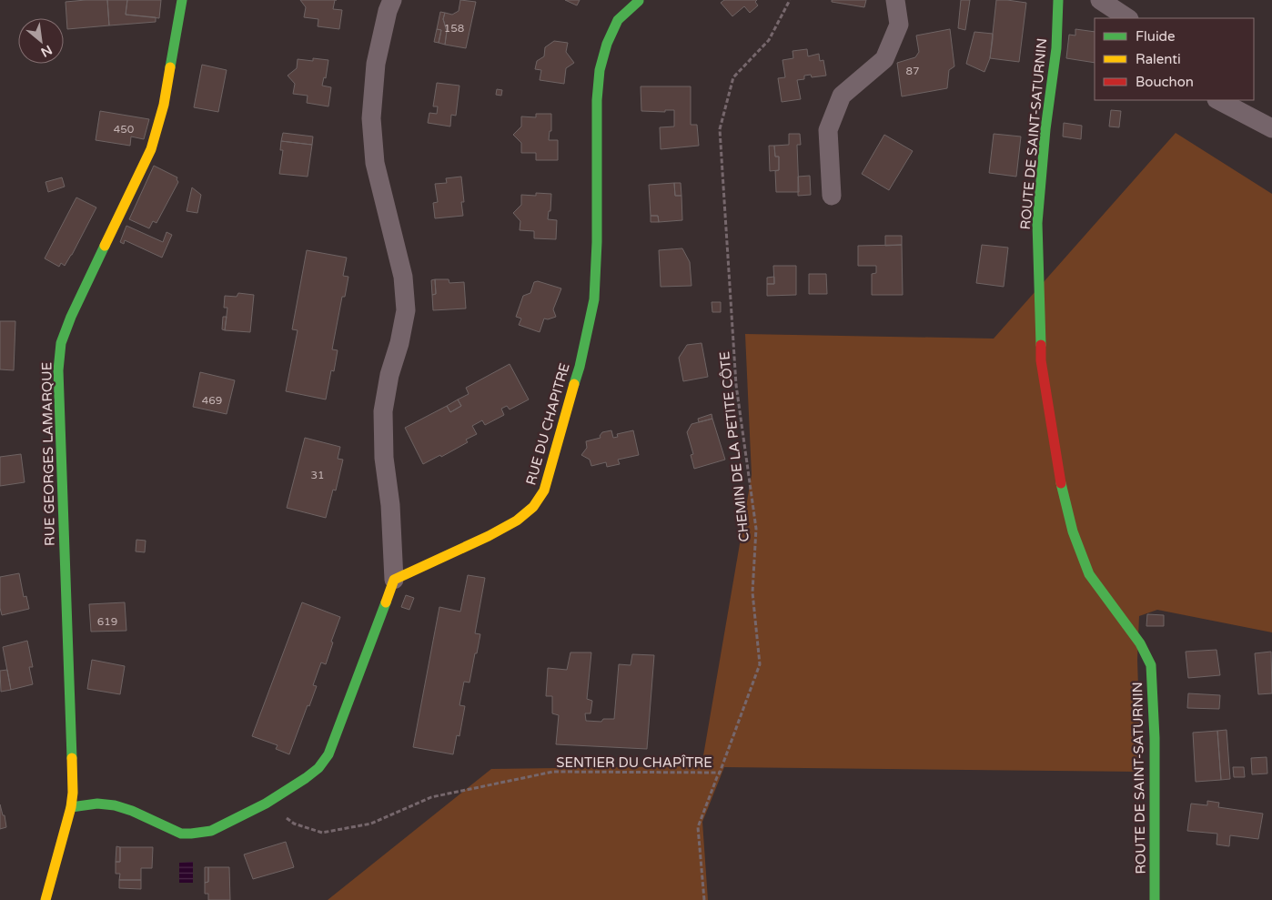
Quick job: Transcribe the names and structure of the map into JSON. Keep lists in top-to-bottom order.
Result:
{
  "streets": {
    "street": ["ROUTE DE SAINT-SATURNIN", "RUE DU CHAPITRE", "RUE GEORGES LAMARQUE"],
    "path": ["CHEMIN DE LA PETITE CÔTE", "SENTIER DU CHAPÎTRE"]
  },
  "crossings": [
    ["CHEMIN DE LA PETITE CÔTE", "SENTIER DU CHAPÎTRE"]
  ],
  "house_numbers": [
    "158",
    "87",
    "450",
    "469",
    "31",
    "619"
  ],
  "legend": ["Fluide", "Ralenti", "Bouchon"],
  "north": "bottom right"
}
